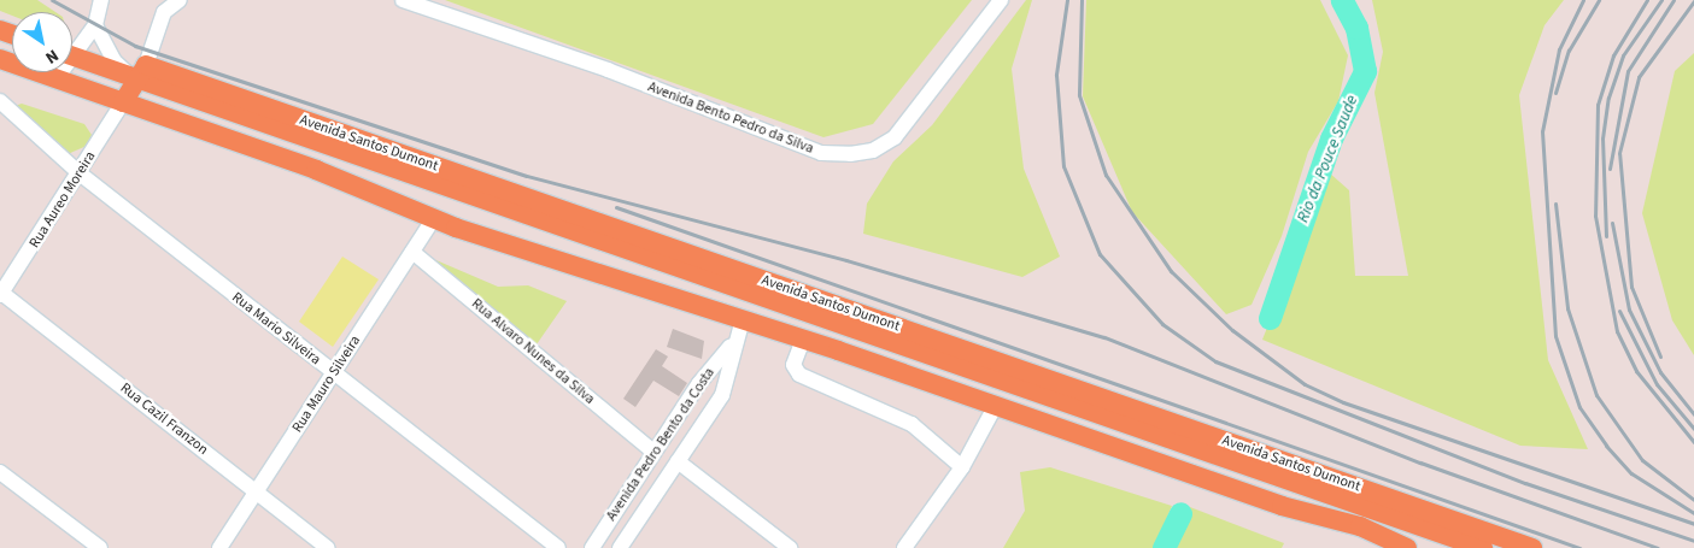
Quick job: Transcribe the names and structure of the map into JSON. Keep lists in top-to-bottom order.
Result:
{
  "streets": {
    "main road": ["Avenida Santos Dumont"],
    "street": [
      "Avenida Bento Pedro da Silva",
      "Rua Aureo Moreira",
      "Rua Mario Silveira",
      "Rua Alvaro Nunes da Silva",
      "Rua Mauro Silveira",
      "Rua Cazil Franzon",
      "Avenida Pedro Bento da Costa"
    ]
  },
  "crossings": [
    ["Rua Aureo Moreira", "Rua Mario Silveira"],
    ["Rua Aureo Moreira", "Rua Cazil Franzon"],
    ["Rua Mario Silveira", "Rua Mauro Silveira"],
    ["Rua Alvaro Nunes da Silva", "Rua Mauro Silveira"],
    ["Rua Alvaro Nunes da Silva", "Avenida Pedro Bento da Costa"],
    ["Rua Mauro Silveira", "Rua Cazil Franzon"]
  ],
  "water": ["Rio da Pouce Saude"],
  "north": "bottom right"
}
